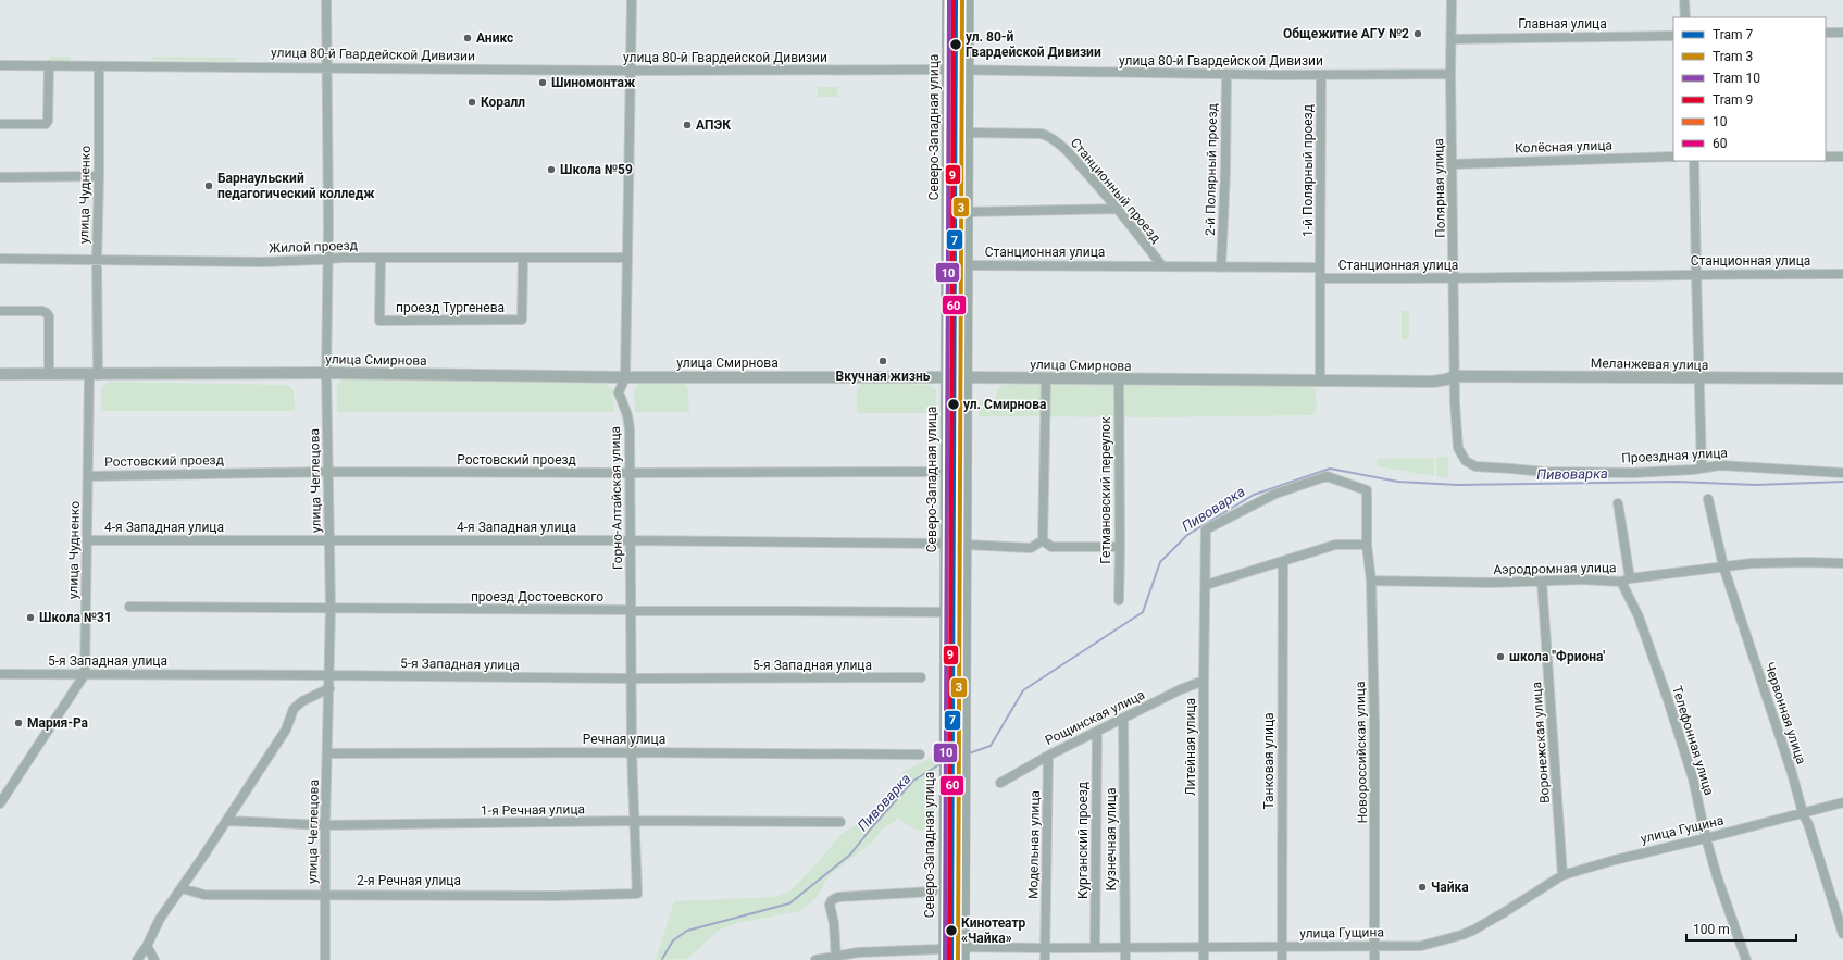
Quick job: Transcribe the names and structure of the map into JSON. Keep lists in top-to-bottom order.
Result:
{
  "streets": {
    "main road": ["Северо-Западная улица"],
    "street": [
      "Главная улица",
      "улица 80-й Гвардейской Дивизии",
      "Колёсная улица",
      "2-й Полярный проезд",
      "1-й Полярный проезд",
      "Полярная улица",
      "Станционный проезд",
      "улица Чудненко",
      "Жилой проезд",
      "Станционная улица",
      "проезд Тургенева",
      "улица Смирнова",
      "Меланжевая улица",
      "Проездная улица",
      "Ростовский проезд",
      "улица Чеглецова",
      "Гетмановский переулок",
      "Горно-Алтайская улица",
      "4-я Западная улица",
      "Аэродромная улица",
      "проезд Достоевского",
      "5-я Западная улица",
      "Червонная улица",
      "Рощинская улица",
      "Речная улица",
      "Телефонная улица",
      "Воронежская улица",
      "Литейная улица",
      "Новороссийская улица",
      "Танковая улица",
      "1-я Речная улица",
      "улица Гущина",
      "Кузнечная улица",
      "Курганский проезд",
      "Модельная улица",
      "2-я Речная улица"
    ]
  },
  "crossings": [
    ["Главная улица", "Полярная улица"],
    ["улица 80-й Гвардейской Дивизии", "Северо-Западная улица"],
    ["улица 80-й Гвардейской Дивизии", "2-й Полярный проезд"],
    ["улица 80-й Гвардейской Дивизии", "1-й Полярный проезд"],
    ["улица 80-й Гвардейской Дивизии", "Полярная улица"],
    ["улица 80-й Гвардейской Дивизии", "улица Чудненко"],
    ["улица 80-й Гвардейской Дивизии", "улица Чеглецова"],
    ["улица 80-й Гвардейской Дивизии", "Горно-Алтайская улица"],
    ["Северо-Западная улица", "улица Смирнова"],
    ["Северо-Западная улица", "Ростовский проезд"],
    ["Северо-Западная улица", "4-я Западная улица"],
    ["Северо-Западная улица", "проезд Достоевского"],
    ["Северо-Западная улица", "улица Гущина"],
    ["Колёсная улица", "Полярная улица"],
    ["2-й Полярный проезд", "Станционная улица"],
    ["1-й Полярный проезд", "Станционная улица"],
    ["Полярная улица", "Станционная улица"],
    ["Полярная улица", "улица Смирнова"],
    ["Полярная улица", "Меланжевая улица"],
    ["Полярная улица", "Проездная улица"],
    ["Станционный проезд", "Станционная улица"],
    ["улица Чудненко", "Жилой проезд"],
    ["улица Чудненко", "улица Смирнова"],
    ["улица Чудненко", "Ростовский проезд"],
    ["улица Чудненко", "4-я Западная улица"],
    ["улица Чудненко", "5-я Западная улица"],
    ["Жилой проезд", "проезд Тургенева"],
    ["Жилой проезд", "улица Чеглецова"],
    ["Жилой проезд", "Горно-Алтайская улица"],
    ["улица Смирнова", "Меланжевая улица"],
    ["улица Смирнова", "Проездная улица"],
    ["улица Смирнова", "улица Чеглецова"],
    ["улица Смирнова", "Гетмановский переулок"],
    ["улица Смирнова", "Горно-Алтайская улица"],
    ["Меланжевая улица", "Проездная улица"],
    ["Ростовский проезд", "улица Чеглецова"],
    ["Ростовский проезд", "Горно-Алтайская улица"],
    ["улица Чеглецова", "4-я Западная улица"],
    ["улица Чеглецова", "проезд Достоевского"],
    ["улица Чеглецова", "5-я Западная улица"],
    ["улица Чеглецова", "Речная улица"],
    ["улица Чеглецова", "1-я Речная улица"],
    ["улица Чеглецова", "2-я Речная улица"],
    ["Горно-Алтайская улица", "4-я Западная улица"],
    ["Горно-Алтайская улица", "проезд Достоевского"],
    ["Горно-Алтайская улица", "5-я Западная улица"],
    ["Горно-Алтайская улица", "Речная улица"],
    ["Горно-Алтайская улица", "1-я Речная улица"],
    ["Горно-Алтайская улица", "2-я Речная улица"],
    ["Аэродромная улица", "Червонная улица"],
    ["Аэродромная улица", "Телефонная улица"],
    ["Аэродромная улица", "Воронежская улица"],
    ["Аэродромная улица", "Новороссийская улица"],
    ["Червонная улица", "улица Гущина"],
    ["Рощинская улица", "Литейная улица"],
    ["Рощинская улица", "Кузнечная улица"],
    ["Рощинская улица", "Курганский проезд"],
    ["Рощинская улица", "Модельная улица"],
    ["Телефонная улица", "улица Гущина"],
    ["Воронежская улица", "улица Гущина"],
    ["Литейная улица", "Новороссийская улица"],
    ["Литейная улица", "улица Гущина"],
    ["Новороссийская улица", "улица Гущина"],
    ["Танковая улица", "улица Гущина"],
    ["улица Гущина", "Кузнечная улица"],
    ["улица Гущина", "Курганский проезд"],
    ["улица Гущина", "Модельная улица"]
  ],
  "water": ["Пивоварка"],
  "places": [
    "Общежитие АГУ №2",
    "Аникс",
    "ул. 80-й Гвардейской Дивизии",
    "Шиномонтаж",
    "Коралл",
    "АПЭК",
    "Школа №59",
    "Барнаульский педагогический колледж",
    "Вкучная жизнь",
    "ул. Смирнова",
    "Школа №31",
    "школа \"Фриона'",
    "Мария-Ра",
    "Чайка",
    "Кинотеатр «Чайка»"
  ],
  "lines": [
    "tram line 7",
    "tram line 3",
    "tram line 10",
    "tram line 9",
    "transit line 10",
    "transit line 60"
  ],
  "legend": [
    "Tram 7",
    "Tram 3",
    "Tram 10",
    "Tram 9",
    "10",
    "60"
  ],
  "scale_bar": "100 m"
}
